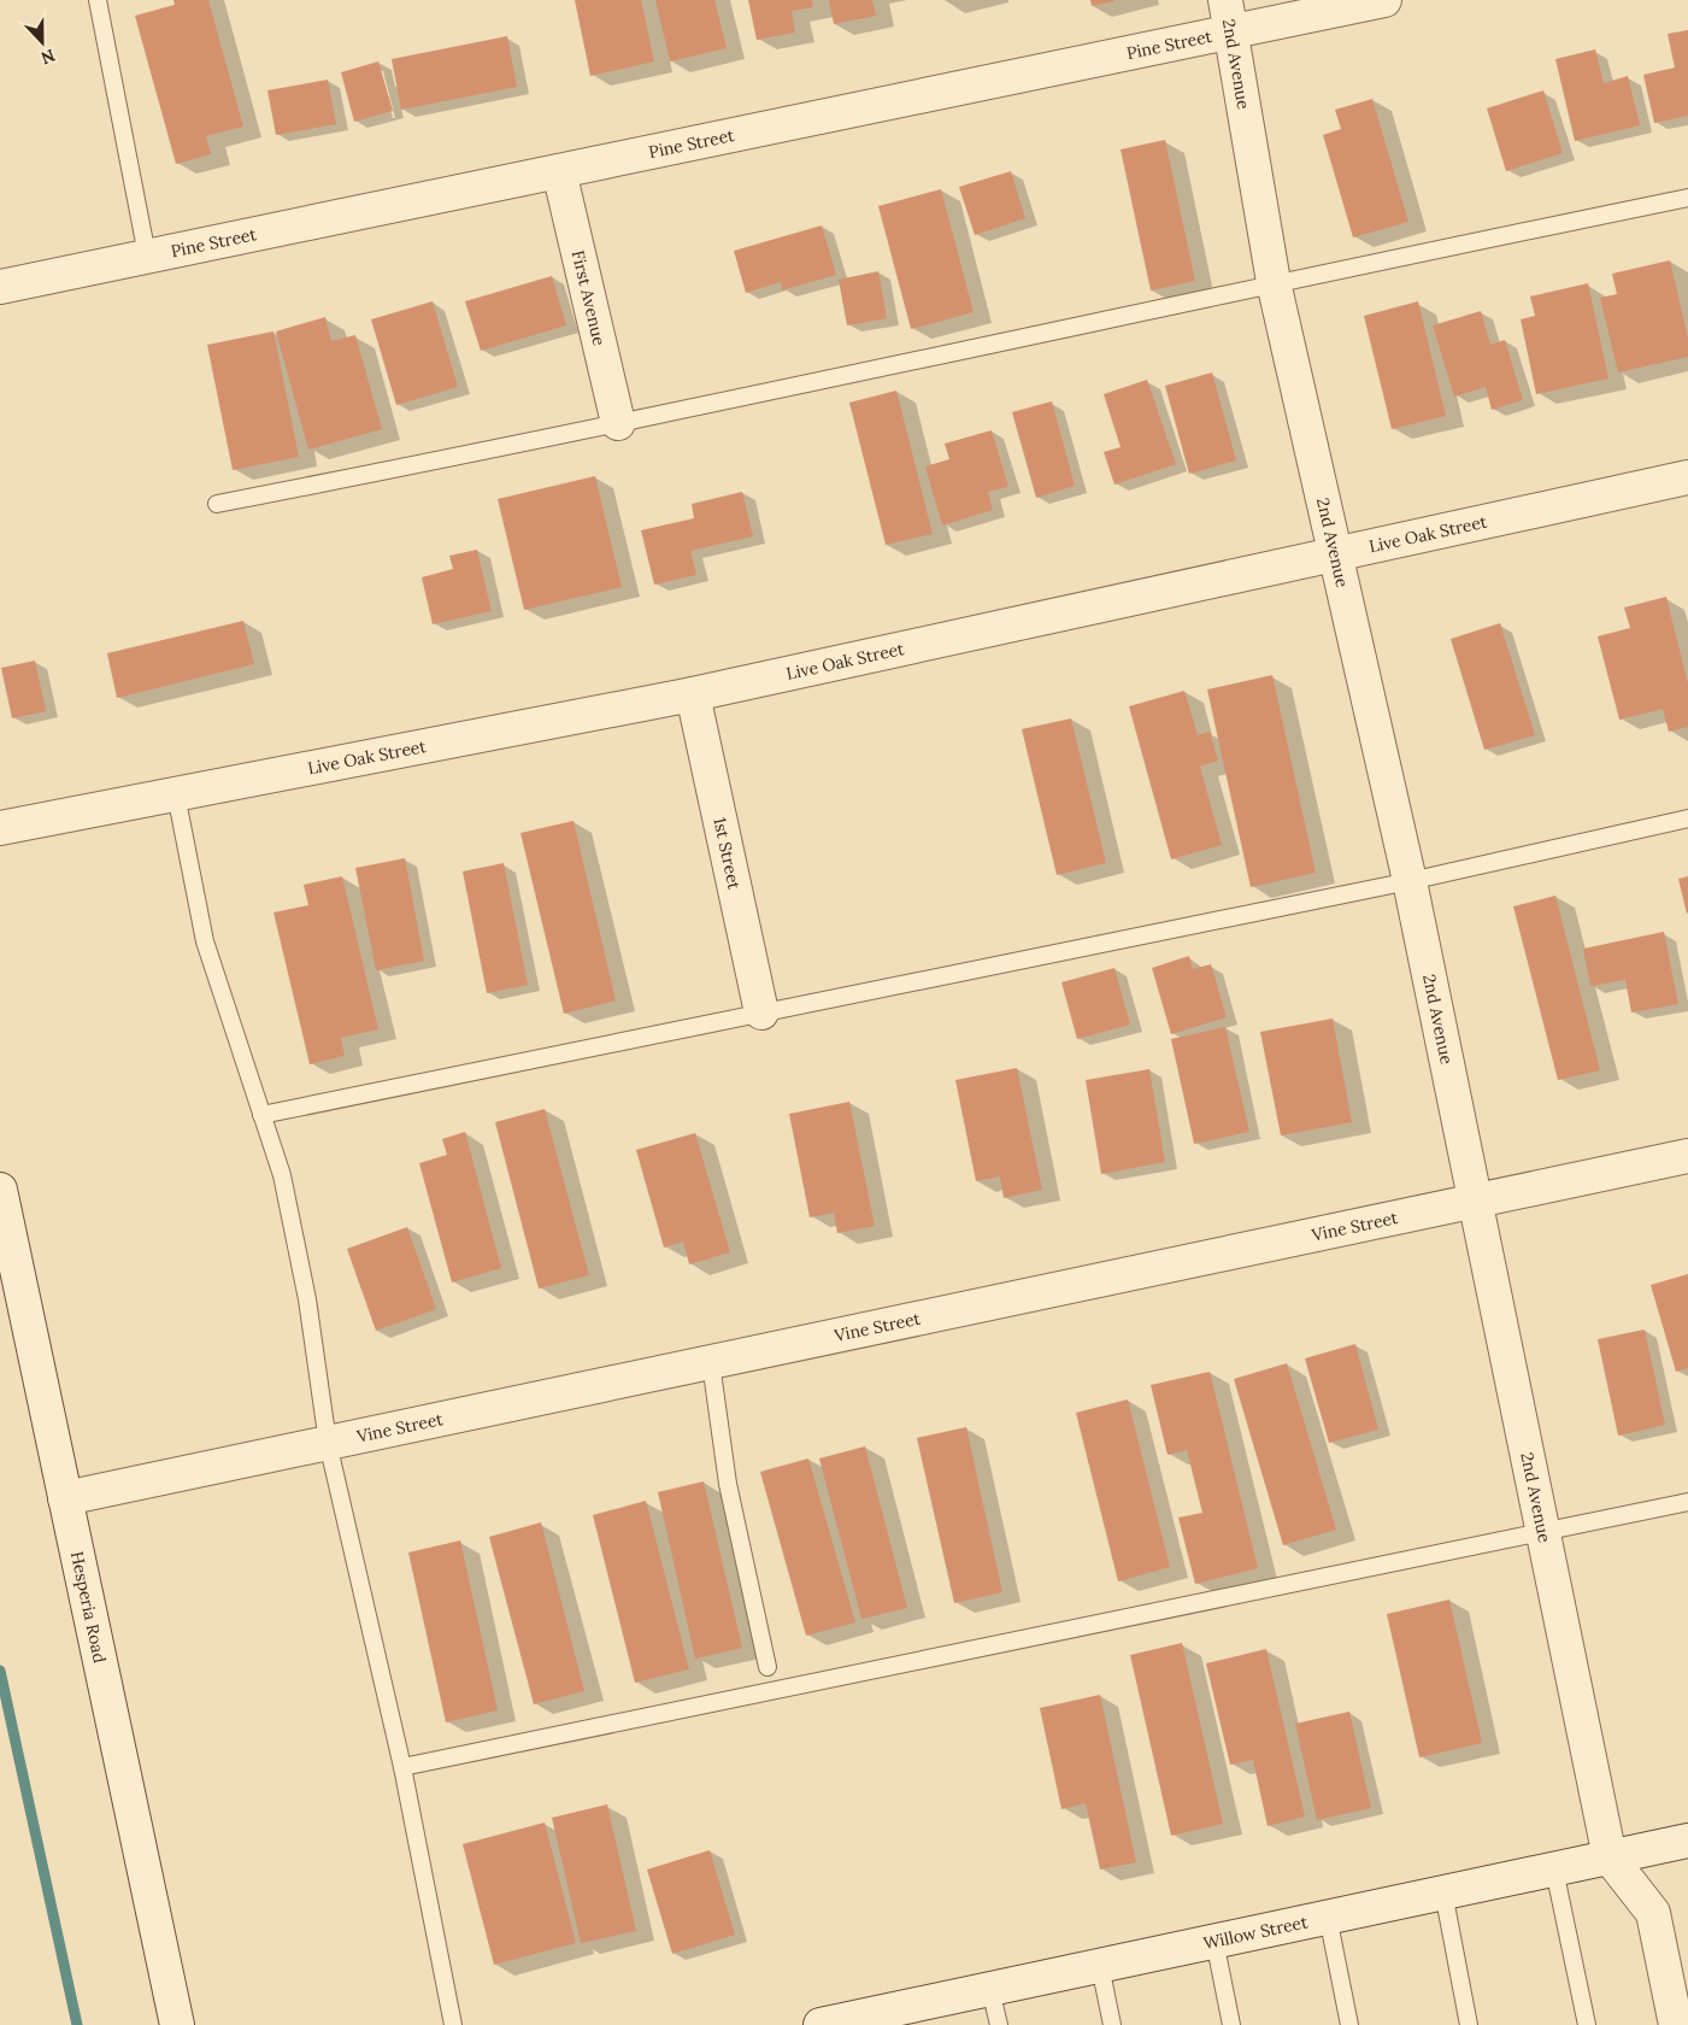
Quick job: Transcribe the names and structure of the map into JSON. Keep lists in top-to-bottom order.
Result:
{
  "streets": {
    "street": [
      "Pine Street",
      "2nd Avenue",
      "First Avenue",
      "Live Oak Street",
      "1st Street",
      "Vine Street",
      "Hesperia Road",
      "Willow Street"
    ]
  },
  "crossings": [
    ["Pine Street", "2nd Avenue"],
    ["Pine Street", "First Avenue"],
    ["2nd Avenue", "Live Oak Street"],
    ["2nd Avenue", "Vine Street"],
    ["2nd Avenue", "Willow Street"],
    ["Live Oak Street", "1st Street"],
    ["Vine Street", "Hesperia Road"]
  ],
  "north": "bottom"
}
